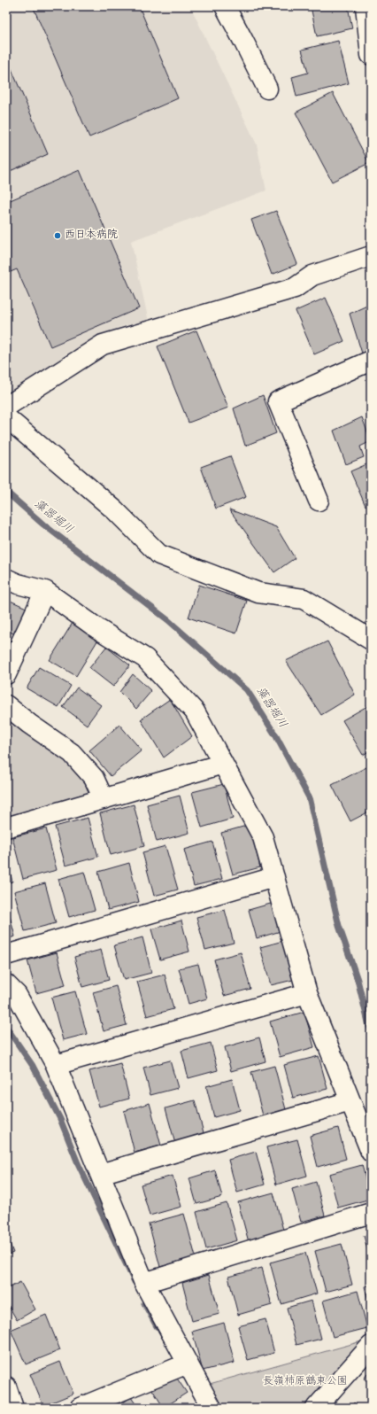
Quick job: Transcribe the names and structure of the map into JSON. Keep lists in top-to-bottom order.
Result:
{
  "water": ["藻器堀川"],
  "parks": ["長嶺柿原鶴東公園"],
  "places": ["西日本病院"]
}
